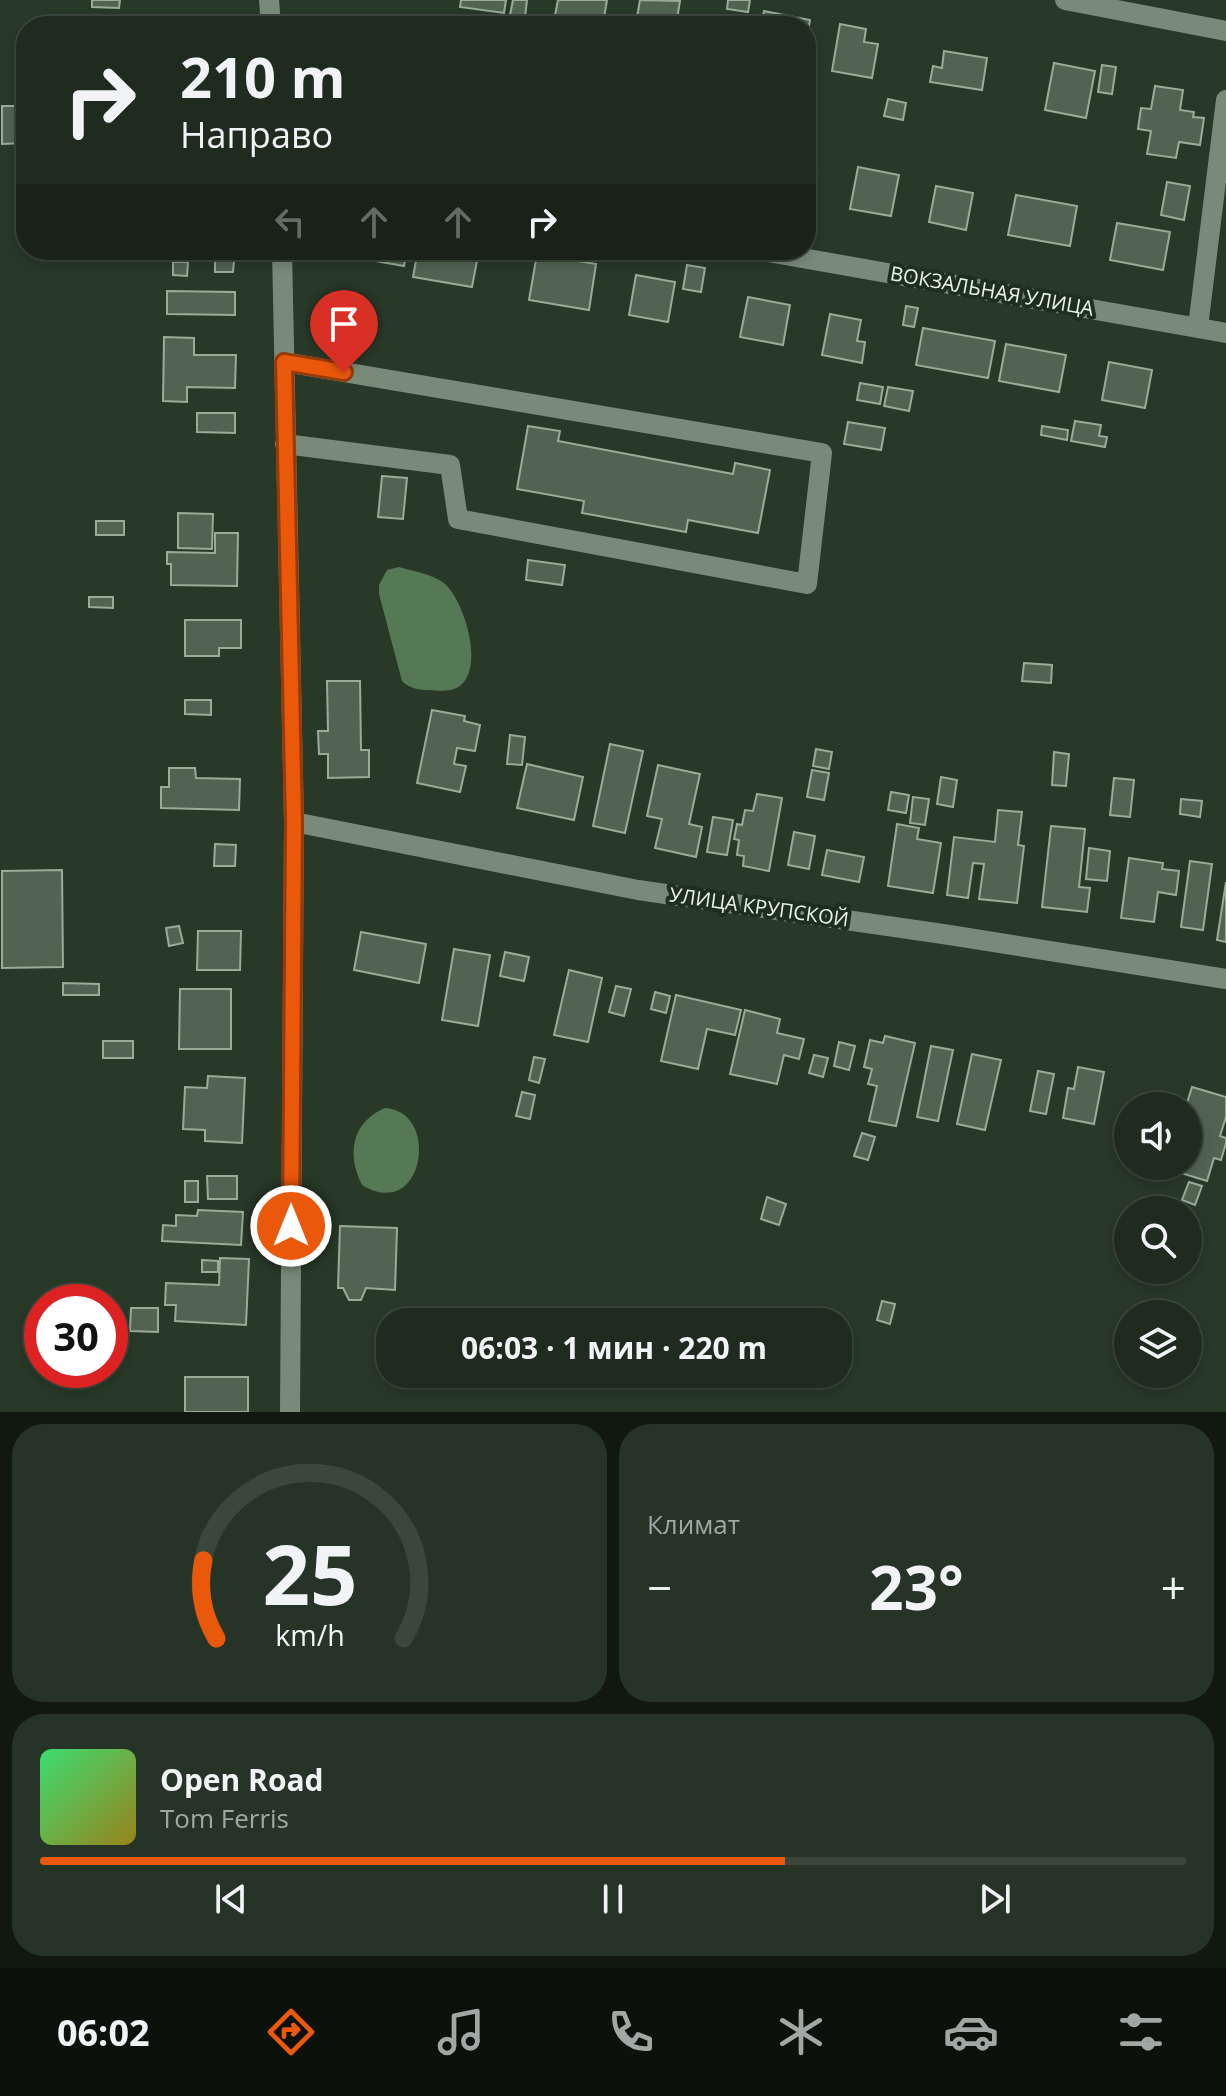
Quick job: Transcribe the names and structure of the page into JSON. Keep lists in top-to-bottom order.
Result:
{
  "streets": {
    "street": ["ВОКЗАЛЬНАЯ УЛИЦА", "УЛИЦА КРУПСКОЙ"]
  },
  "page": {
    "turn": ["210 m", "Направо"],
    "limit": "30",
    "trip": "06:03 · 1 мин · 220 m",
    "tile": "Климат",
    "heat": ["−", "23°", "+"],
    "song": ["Open Road", "Tom Ferris"],
    "tabs": "06:02",
    "gauge": ["25", "km/h"]
  }
}
